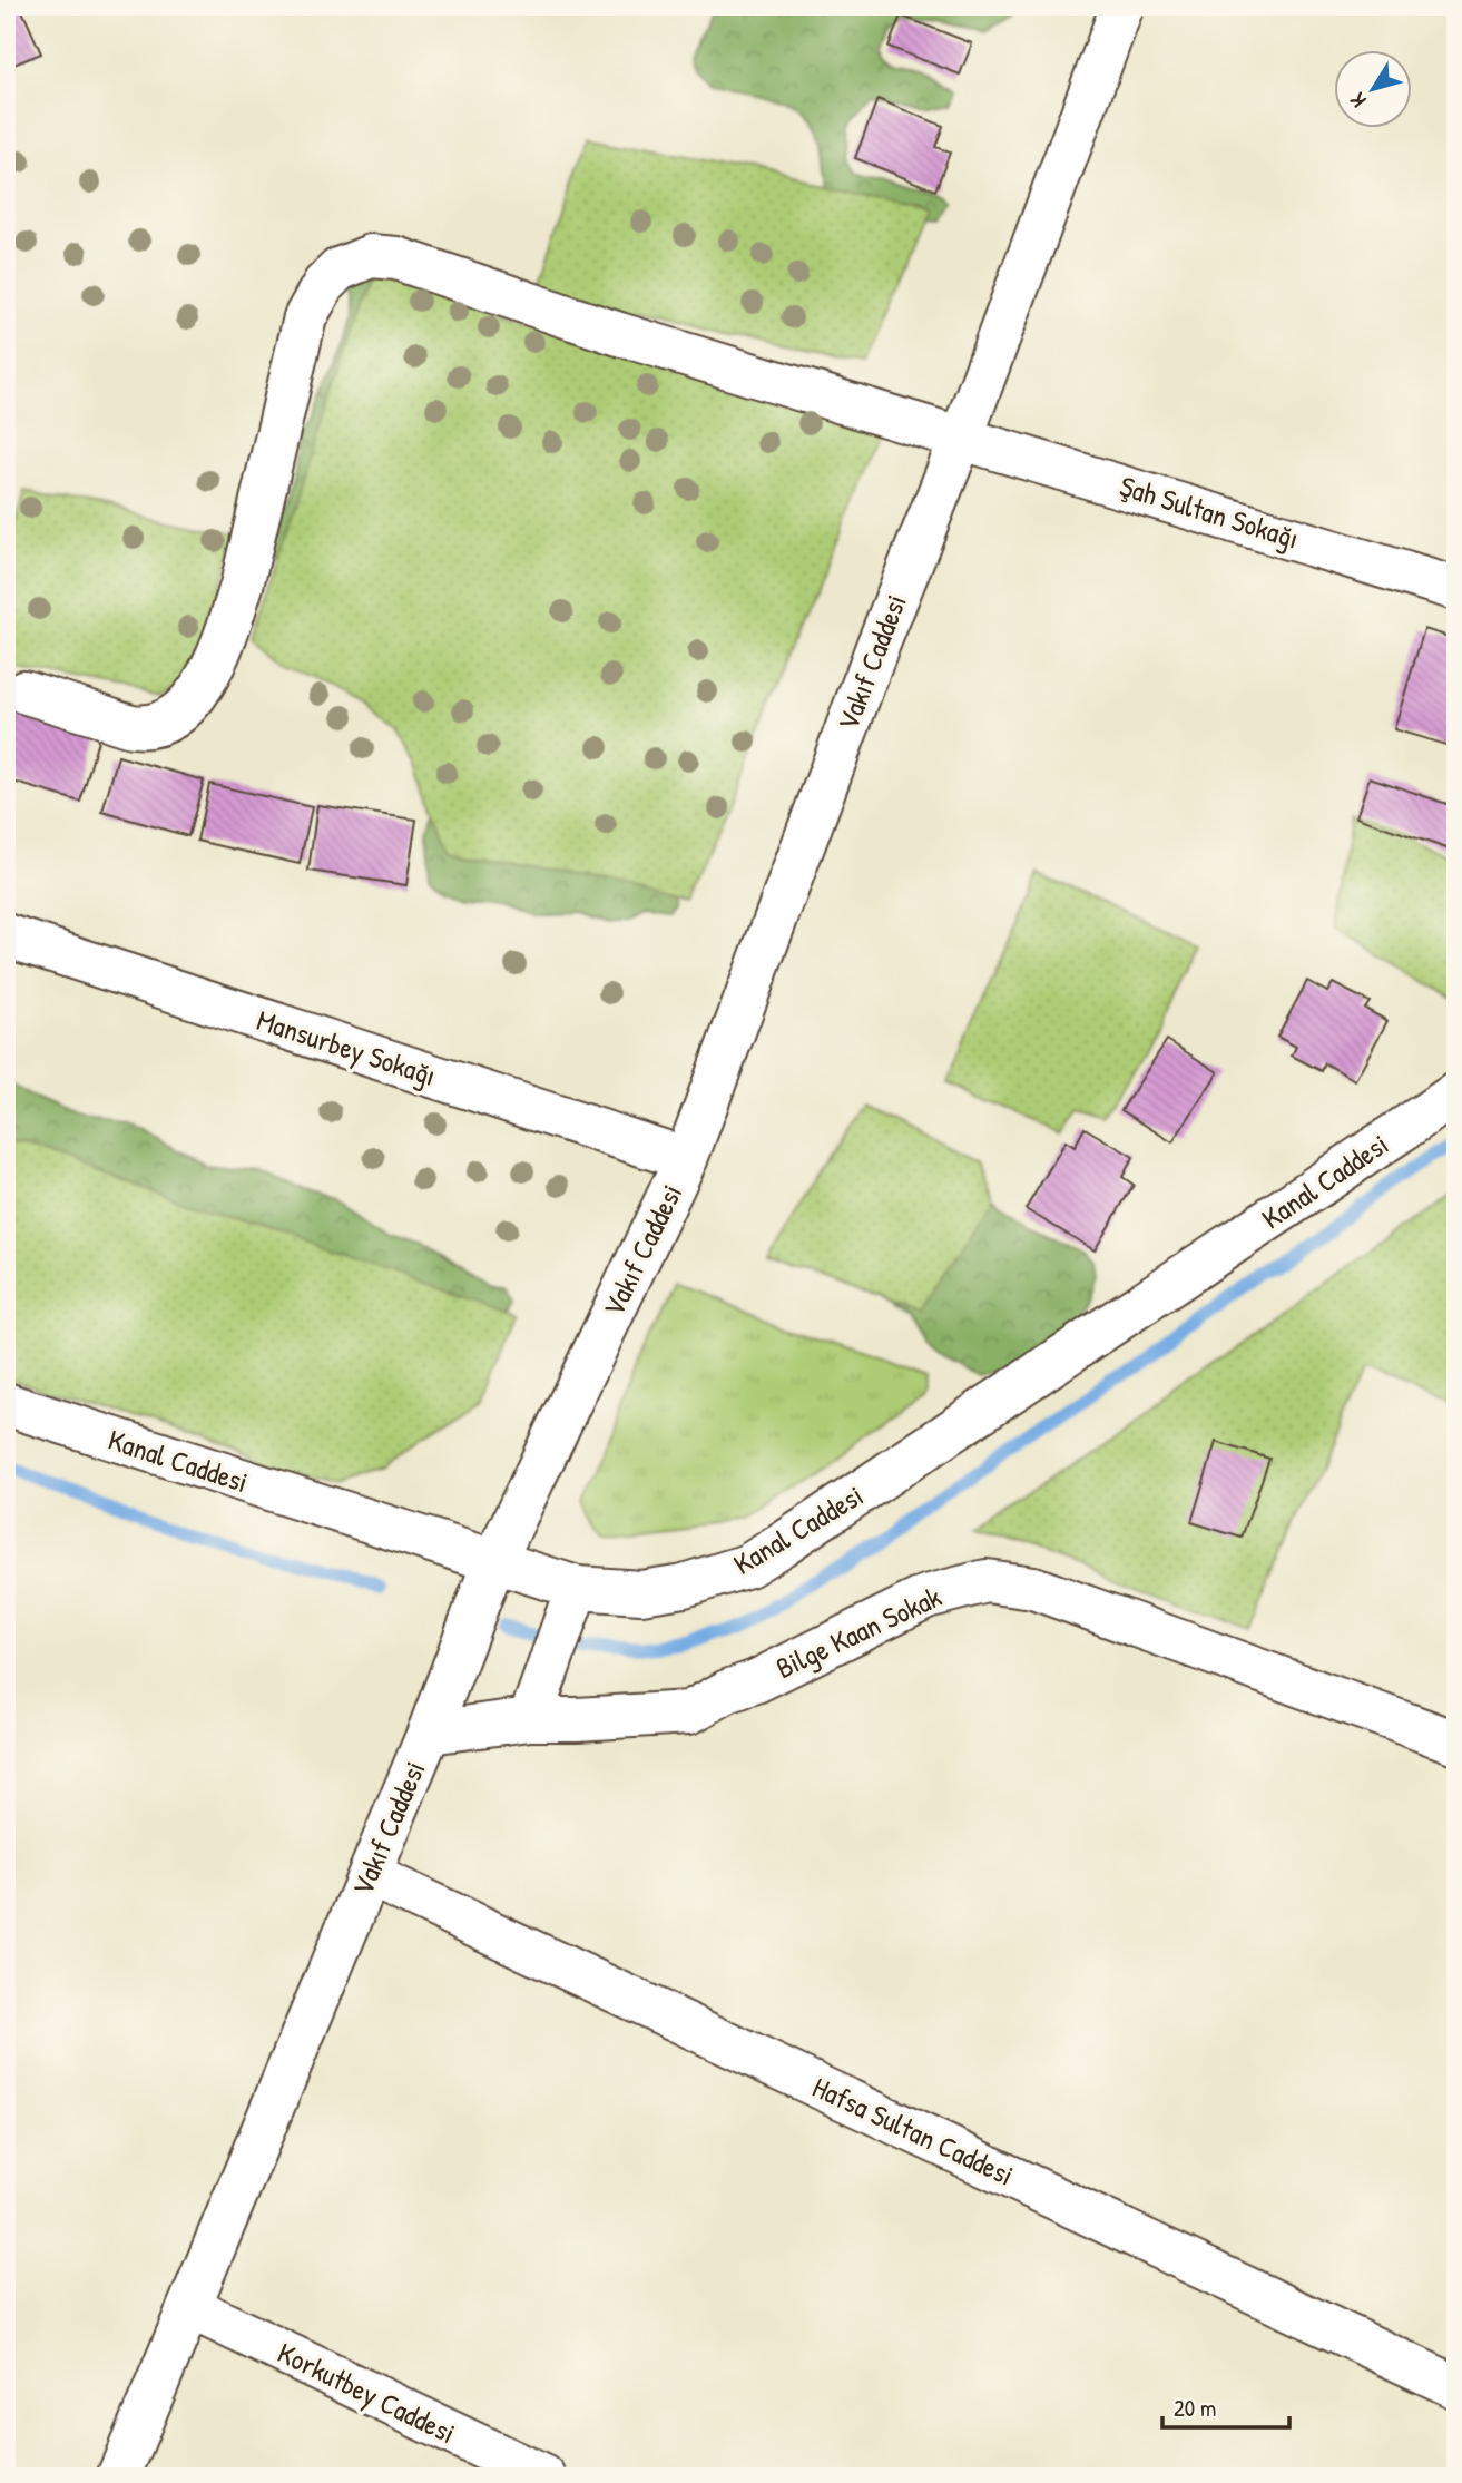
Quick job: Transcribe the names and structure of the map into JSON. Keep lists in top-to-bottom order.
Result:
{
  "streets": {
    "street": [
      "Şah Sultan Sokağı",
      "Vakıf Caddesi",
      "Mansurbey Sokağı",
      "Kanal Caddesi",
      "Bilge Kaan Sokak",
      "Hafsa Sultan Caddesi",
      "Korkutbey Caddesi"
    ]
  },
  "crossings": [
    ["Şah Sultan Sokağı", "Vakıf Caddesi"],
    ["Vakıf Caddesi", "Mansurbey Sokağı"],
    ["Vakıf Caddesi", "Kanal Caddesi"],
    ["Vakıf Caddesi", "Bilge Kaan Sokak"],
    ["Vakıf Caddesi", "Hafsa Sultan Caddesi"],
    ["Vakıf Caddesi", "Korkutbey Caddesi"]
  ],
  "scale_bar": "20 m",
  "north": "bottom left"
}
